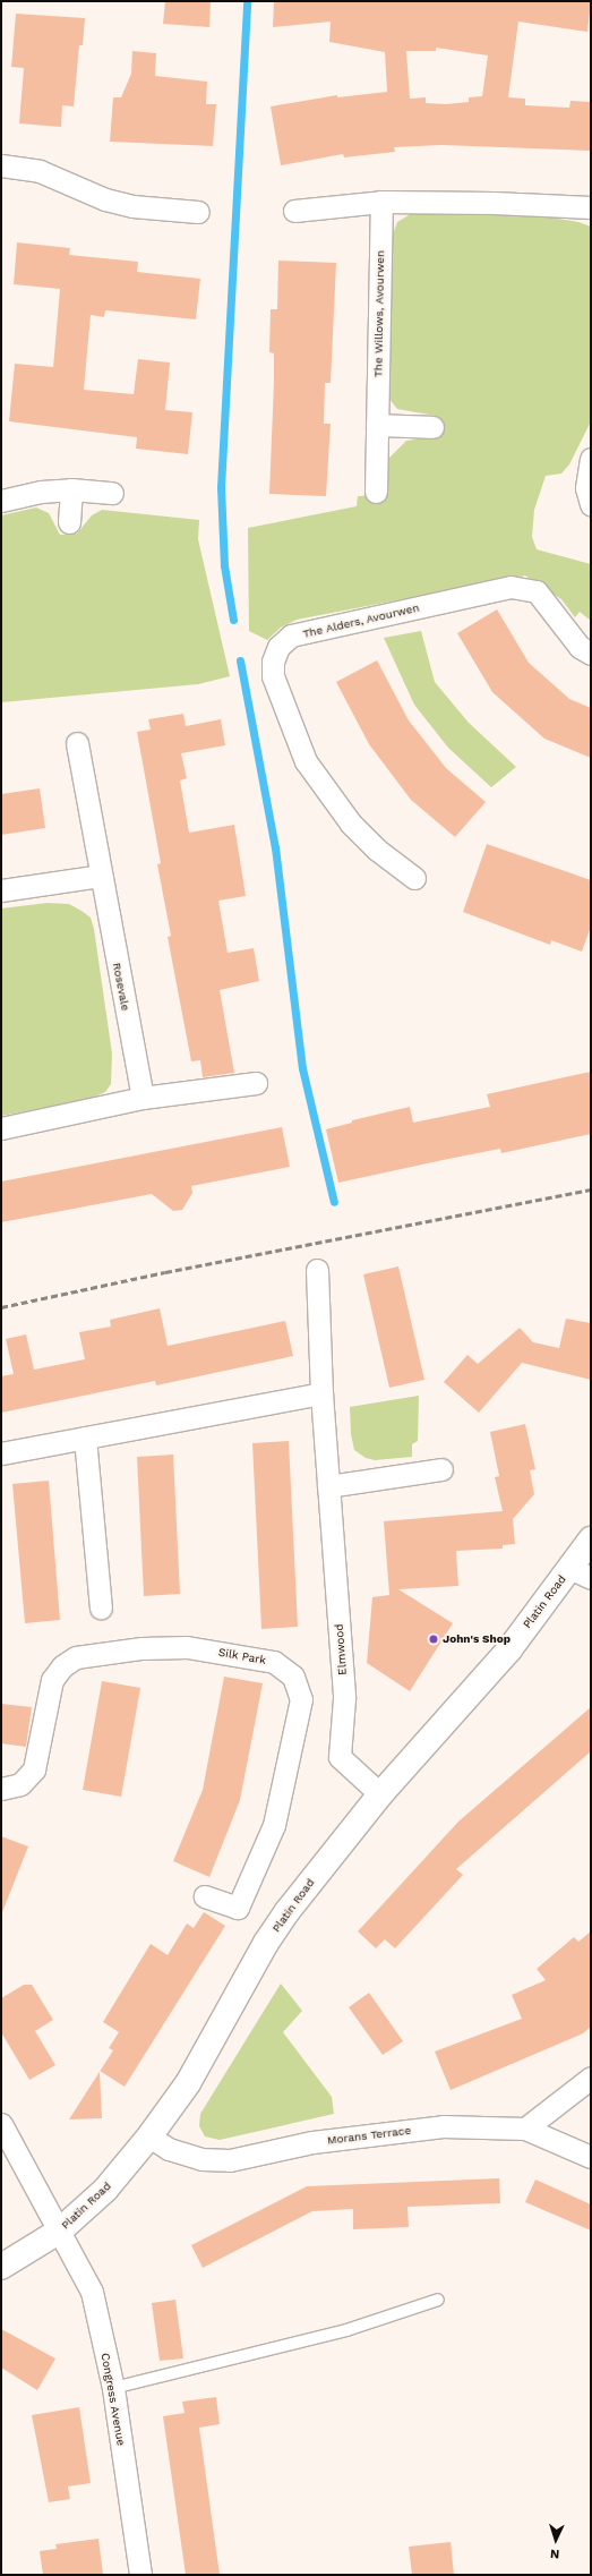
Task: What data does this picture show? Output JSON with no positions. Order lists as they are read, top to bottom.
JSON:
{
  "streets": {
    "main road": ["Platin Road"],
    "street": [
      "The Willows, Avourwen",
      "The Alders, Avourwen",
      "Rosevale",
      "Elmwood",
      "Silk Park",
      "Morans Terrace",
      "Congress Avenue"
    ]
  },
  "crossings": [
    ["Platin Road", "Elmwood"],
    ["Platin Road", "Morans Terrace"],
    ["Platin Road", "Congress Avenue"]
  ],
  "places": ["John's Shop"],
  "north": "bottom"
}
